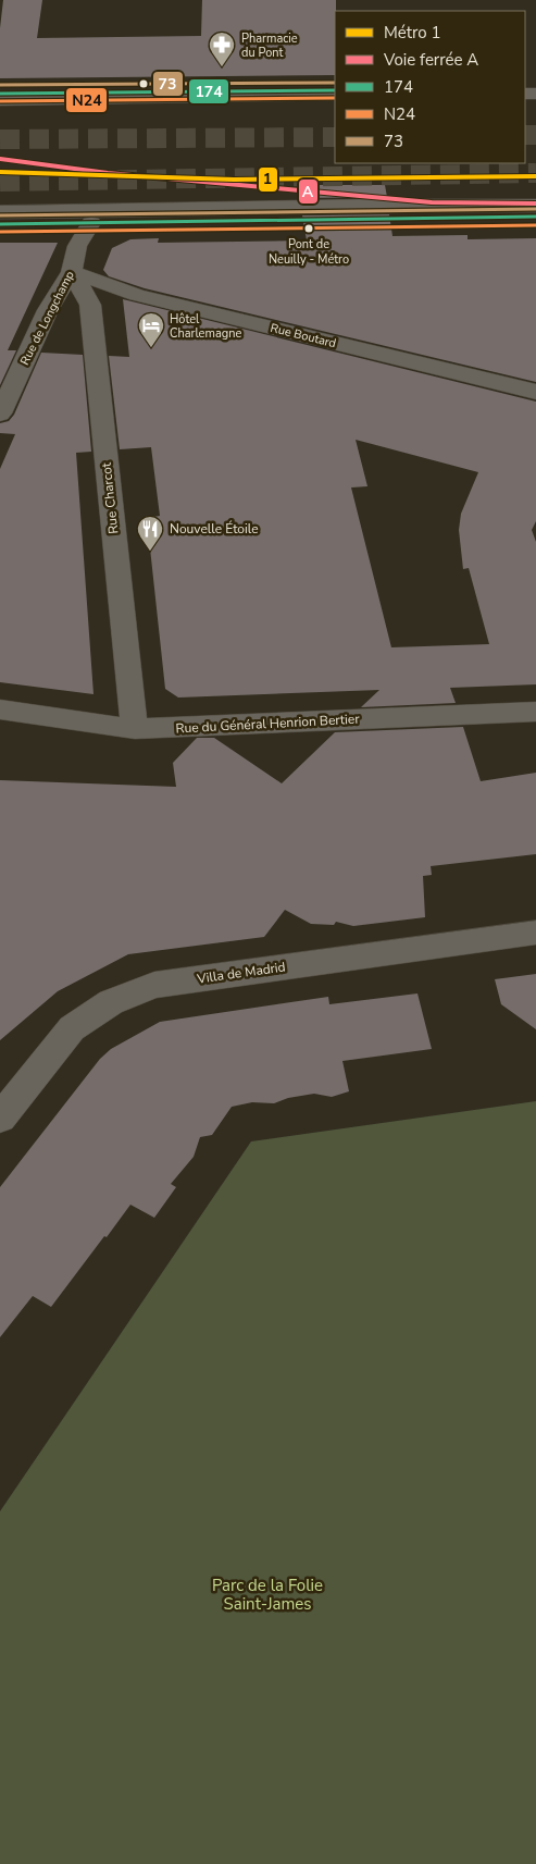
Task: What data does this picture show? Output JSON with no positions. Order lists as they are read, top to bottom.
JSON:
{
  "streets": {
    "street": [
      "Rue de Longchamp",
      "Rue Boutard",
      "Rue Charcot",
      "Rue du Général Henrion Bertier",
      "Villa de Madrid"
    ]
  },
  "crossings": [
    ["Rue de Longchamp", "Rue Boutard"],
    ["Rue de Longchamp", "Rue Charcot"],
    ["Rue Boutard", "Rue Charcot"],
    ["Rue Charcot", "Rue du Général Henrion Bertier"]
  ],
  "parks": ["Parc de la Folie Saint-James"],
  "places": {
    "pharmacy": ["Pharmacie du Pont"],
    "other": ["Pont de Neuilly - Métro"],
    "hotel": ["Hôtel Charlemagne"],
    "restaurant": ["Nouvelle Étoile"]
  },
  "lines": [
    "transit line 73",
    "transit line 174",
    "transit line N24",
    "rail line A",
    "metro line 1"
  ],
  "legend": [
    "Métro 1",
    "Voie ferrée A",
    "174",
    "N24",
    "73"
  ]
}
